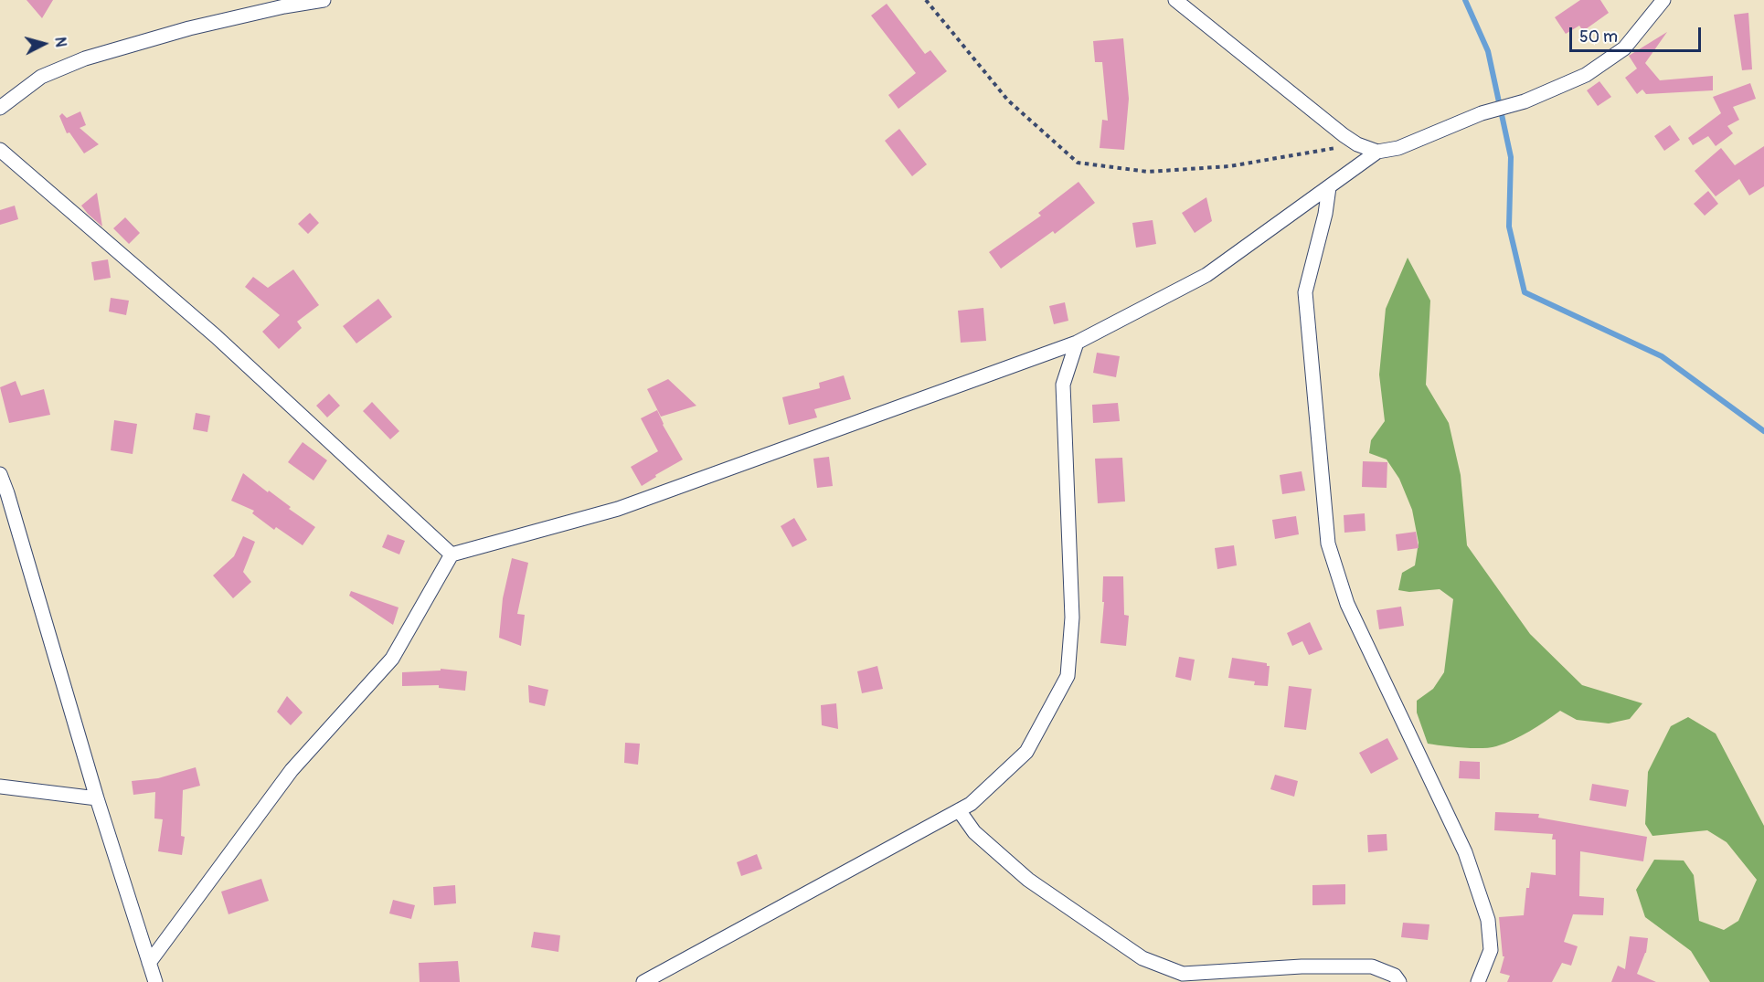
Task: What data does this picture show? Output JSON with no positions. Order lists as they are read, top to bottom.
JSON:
{
  "scale_bar": "50 m",
  "north": "right"
}
